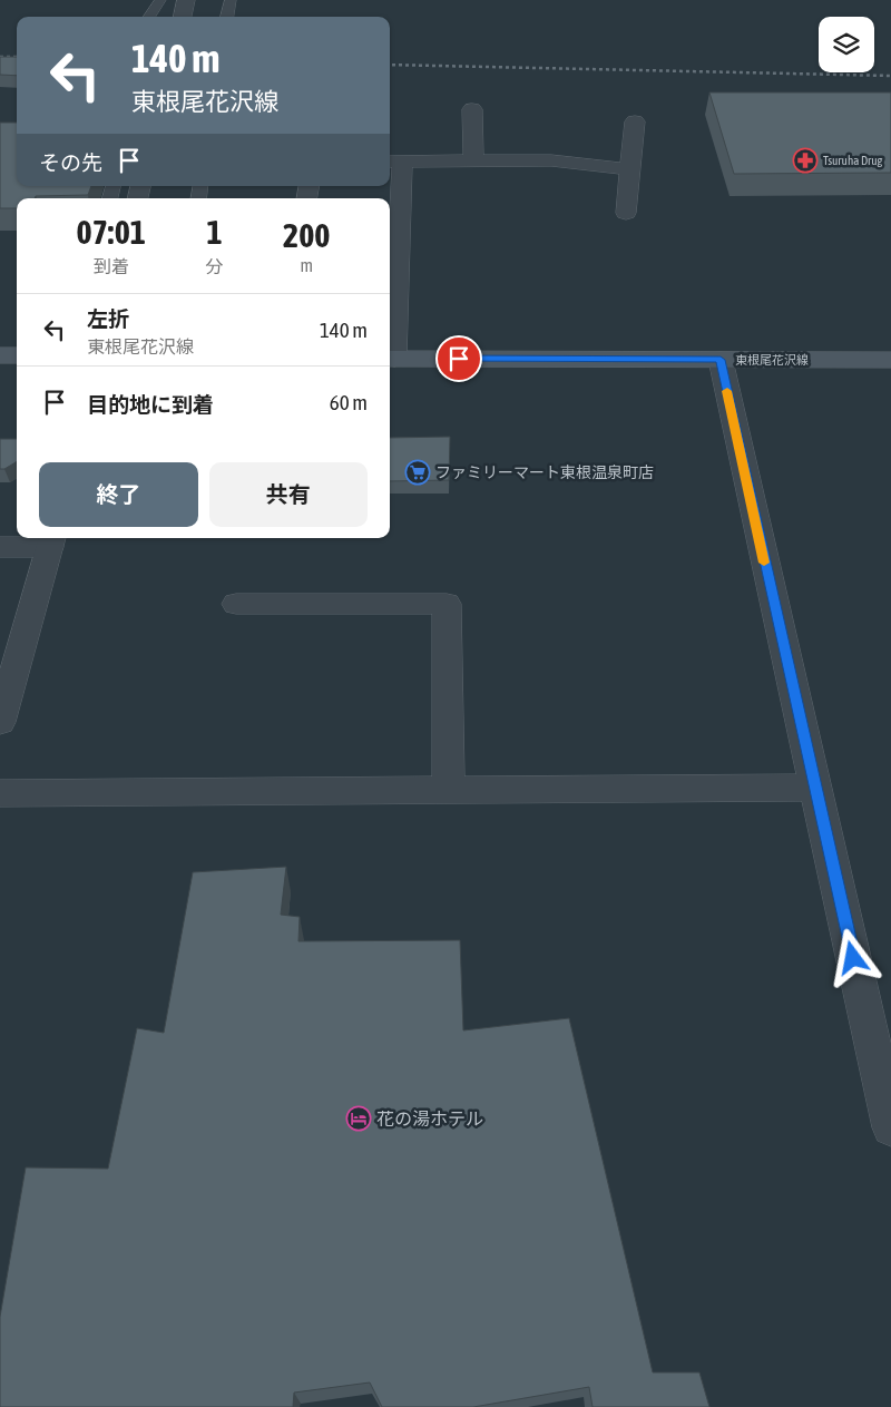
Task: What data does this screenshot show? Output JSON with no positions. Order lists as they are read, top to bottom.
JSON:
{
  "streets": {
    "main road": ["東根尾花沢線"]
  },
  "places": {
    "pharmacy": ["Tsuruha Drug"],
    "supermarket": ["ファミリーマート東根温泉町店"],
    "hotel": ["花の湯ホテル"]
  },
  "page": {
    "turn": ["140 m", "東根尾花沢線"],
    "then": "その先",
    "eta": [
      "07:01",
      "到着",
      "1",
      "分",
      "200",
      "m"
    ],
    "list": [
      {
        "name": "左折",
        "note": "東根尾花沢線",
        "value": "140 m"
      },
      {
        "name": "目的地に到着",
        "value": "60 m"
      }
    ],
    "buttons": ["終了", "共有"]
  }
}
